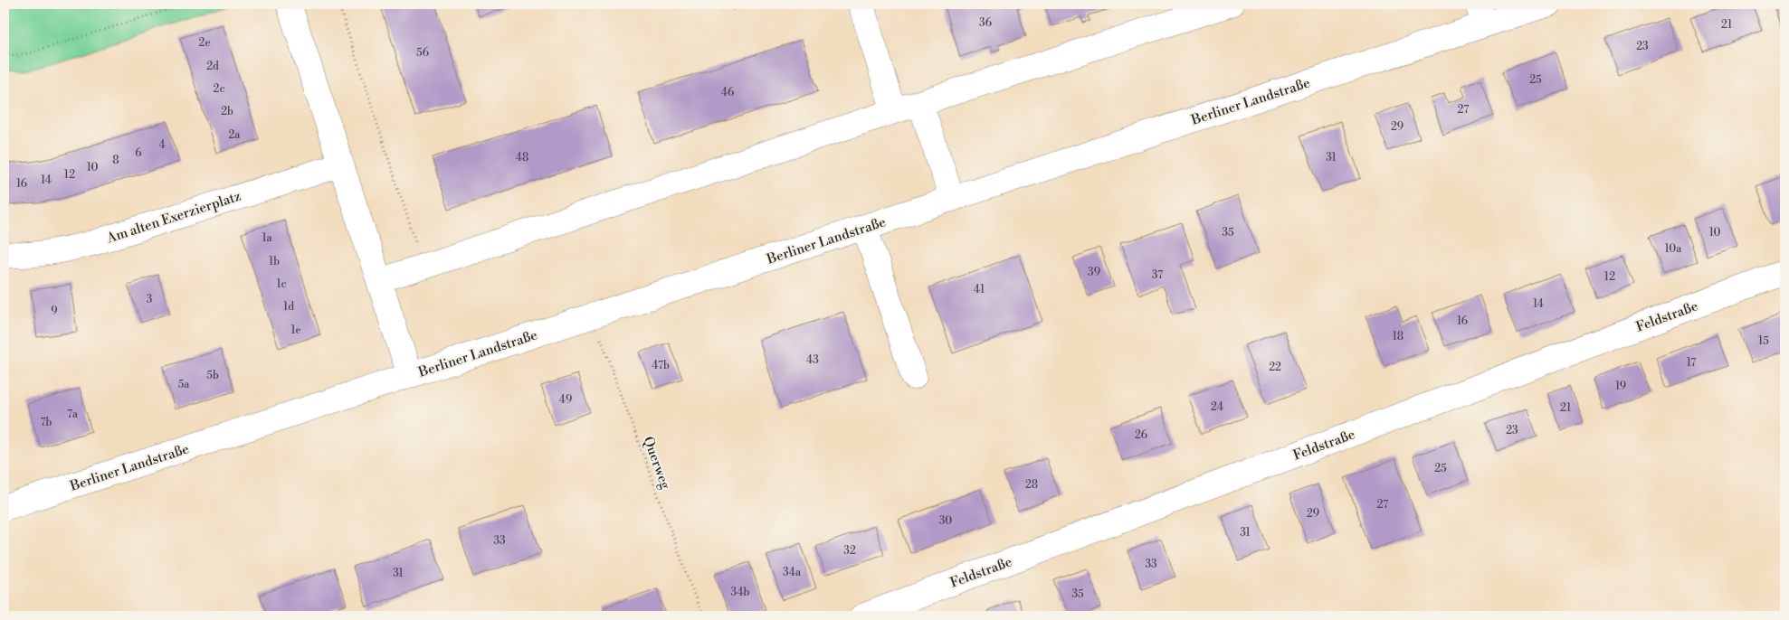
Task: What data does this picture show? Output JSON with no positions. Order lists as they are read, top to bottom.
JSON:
{
  "streets": {
    "street": ["Berliner Landstraße", "Am alten Exerzierplatz", "Feldstraße"],
    "path": ["Querweg"]
  },
  "crossings": [
    ["Berliner Landstraße", "Querweg"]
  ],
  "house_numbers": [
    "36",
    "21",
    "2e",
    "23",
    "56",
    "2d",
    "25",
    "2c",
    "46",
    "27",
    "2b",
    "29",
    "2a",
    "4",
    "6",
    "48",
    "31",
    "8",
    "10",
    "12",
    "14",
    "16",
    "35",
    "10",
    "1a",
    "10a",
    "1b",
    "39",
    "37",
    "12",
    "1c",
    "41",
    "3",
    "14",
    "1d",
    "9",
    "16",
    "1e",
    "18",
    "15",
    "43",
    "17",
    "47b",
    "22",
    "5b",
    "5a",
    "19",
    "49",
    "24",
    "21",
    "7a",
    "7b",
    "23",
    "26",
    "25",
    "28",
    "27",
    "29",
    "30",
    "31",
    "33",
    "32",
    "33",
    "34a",
    "31",
    "34b",
    "35"
  ]
}
